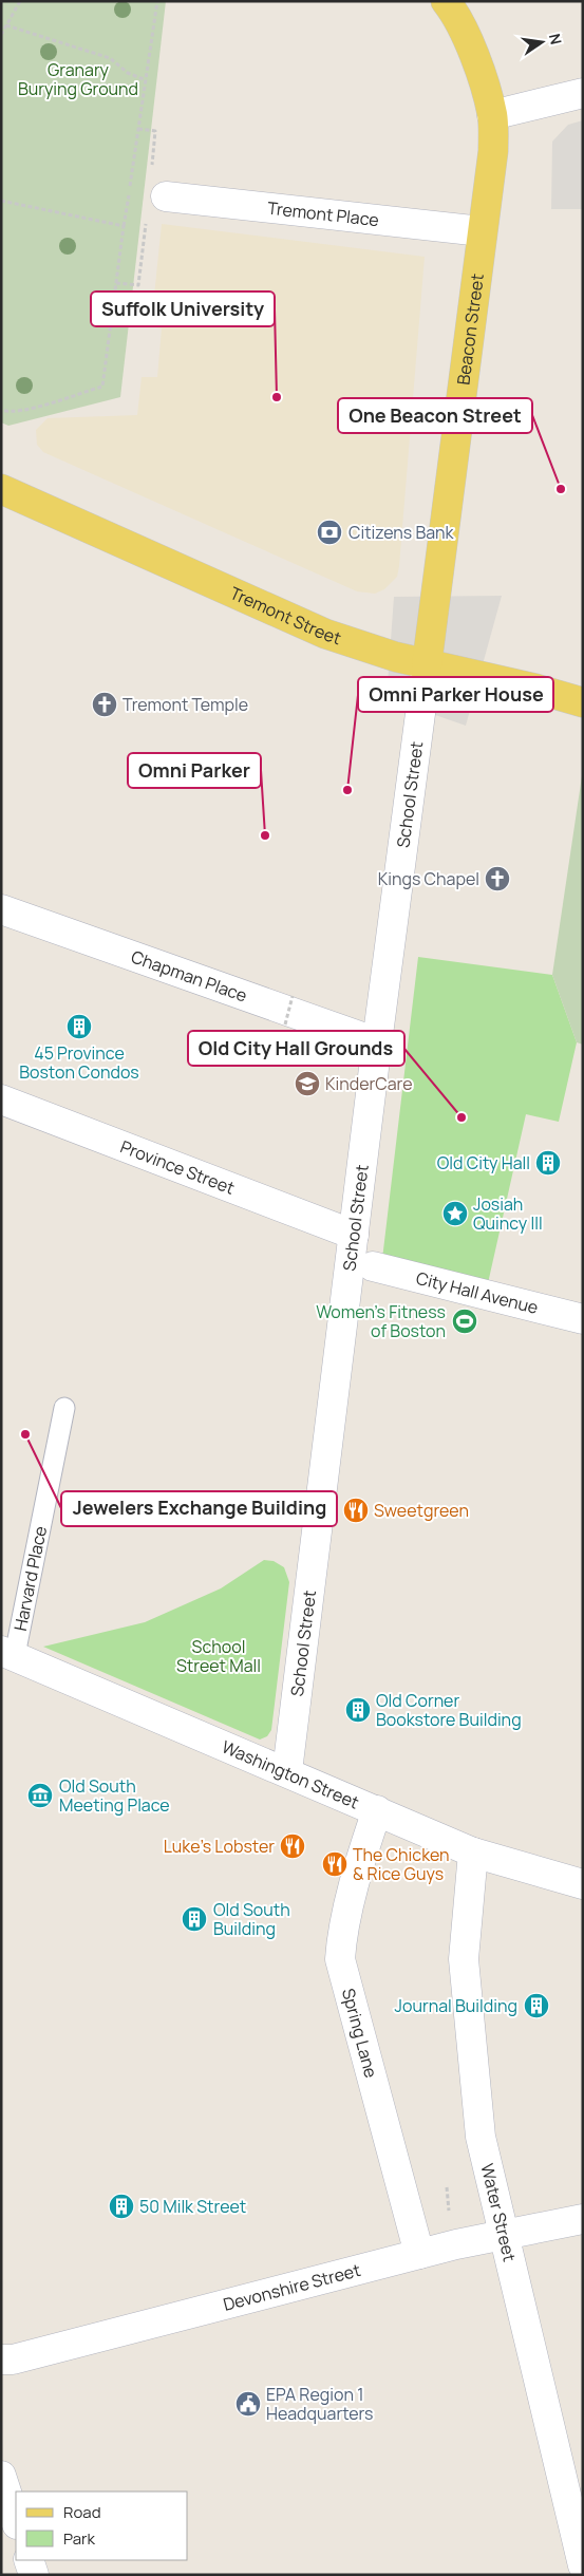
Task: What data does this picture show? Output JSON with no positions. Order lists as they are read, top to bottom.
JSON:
{
  "streets": {
    "main road": [
      "Tremont Place",
      "Beacon Street",
      "Tremont Street",
      "School Street",
      "Chapman Place",
      "Province Street",
      "City Hall Avenue",
      "Washington Street",
      "Spring Lane",
      "Water Street",
      "Devonshire Street"
    ],
    "lane": ["Harvard Place"]
  },
  "crossings": [
    ["Tremont Place", "Beacon Street"],
    ["Beacon Street", "Tremont Street"],
    ["Beacon Street", "School Street"],
    ["Tremont Street", "School Street"],
    ["School Street", "Chapman Place"],
    ["School Street", "Province Street"],
    ["School Street", "Washington Street"],
    ["Harvard Place", "Washington Street"],
    ["Washington Street", "Spring Lane"],
    ["Washington Street", "Water Street"],
    ["Spring Lane", "Devonshire Street"],
    ["Water Street", "Devonshire Street"]
  ],
  "parks": ["Granary Burying Ground", "School Street Mall"],
  "places": {
    "other": [
      "Suffolk University",
      "One Beacon Street",
      "Omni Parker House",
      "Omni Parker",
      "Old City Hall Grounds",
      "Jewelers Exchange Building"
    ],
    "bank": ["Citizens Bank"],
    "church": ["Tremont Temple", "Kings Chapel"],
    "building": [
      "45 Province Boston Condos",
      "Old City Hall",
      "Old Corner Bookstore Building",
      "Old South Building",
      "Journal Building",
      "50 Milk Street"
    ],
    "school or university": ["KinderCare"],
    "place": ["Josiah Quincy III"],
    "sports": ["Women's Fitness of Boston"],
    "restaurant": ["Sweetgreen", "Luke's Lobster", "The Chicken & Rice Guys"],
    "museum": ["Old South Meeting Place"],
    "public building": ["EPA Region 1 Headquarters"]
  },
  "legend": ["Road", "Park"],
  "north": "right"
}
